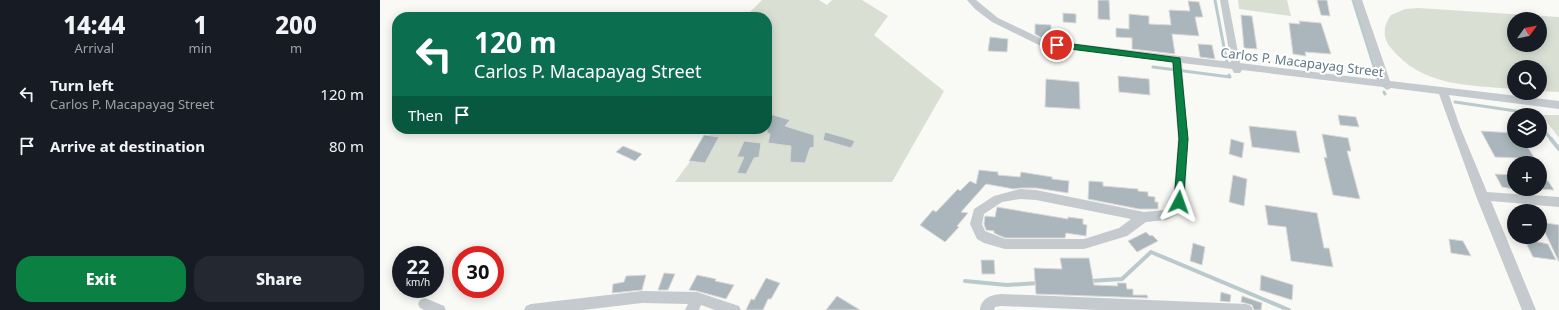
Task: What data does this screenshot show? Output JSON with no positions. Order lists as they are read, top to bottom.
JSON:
{
  "streets": {
    "street": ["Carlos P. Macapayag Street"]
  },
  "north": "top right",
  "page": {
    "eta": [
      "14:44",
      "Arrival",
      "1",
      "min",
      "200",
      "m"
    ],
    "map_buttons": ["+", "−"],
    "turn": ["120 m", "Carlos P. Macapayag Street"],
    "list": [
      {
        "name": "Turn left",
        "note": "Carlos P. Macapayag Street",
        "value": "120 m"
      },
      {
        "name": "Arrive at destination",
        "value": "80 m"
      }
    ],
    "then": "Then",
    "speed": "22 km/h",
    "limit": "30",
    "buttons": ["Exit", "Share"]
  }
}
